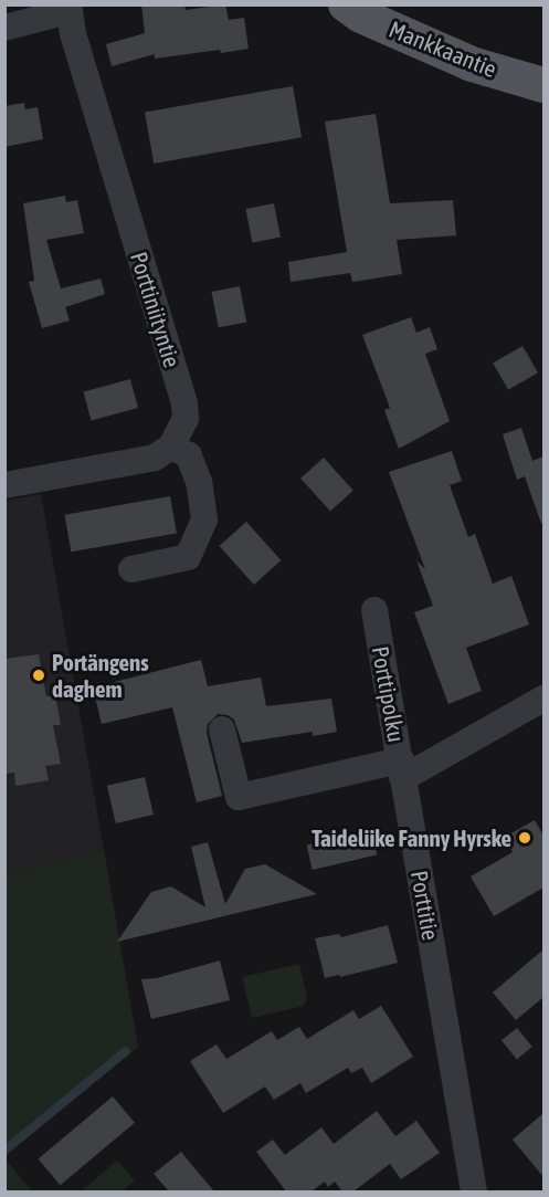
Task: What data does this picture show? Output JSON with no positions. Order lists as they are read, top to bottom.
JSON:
{
  "streets": {
    "main road": ["Mankkaantie"],
    "street": ["Porttiniityntie", "Porttipolku", "Porttitie"]
  },
  "crossings": [
    ["Porttipolku", "Porttitie"]
  ],
  "places": ["Portängens daghem", "Taideliike Fanny Hyrske"]
}
